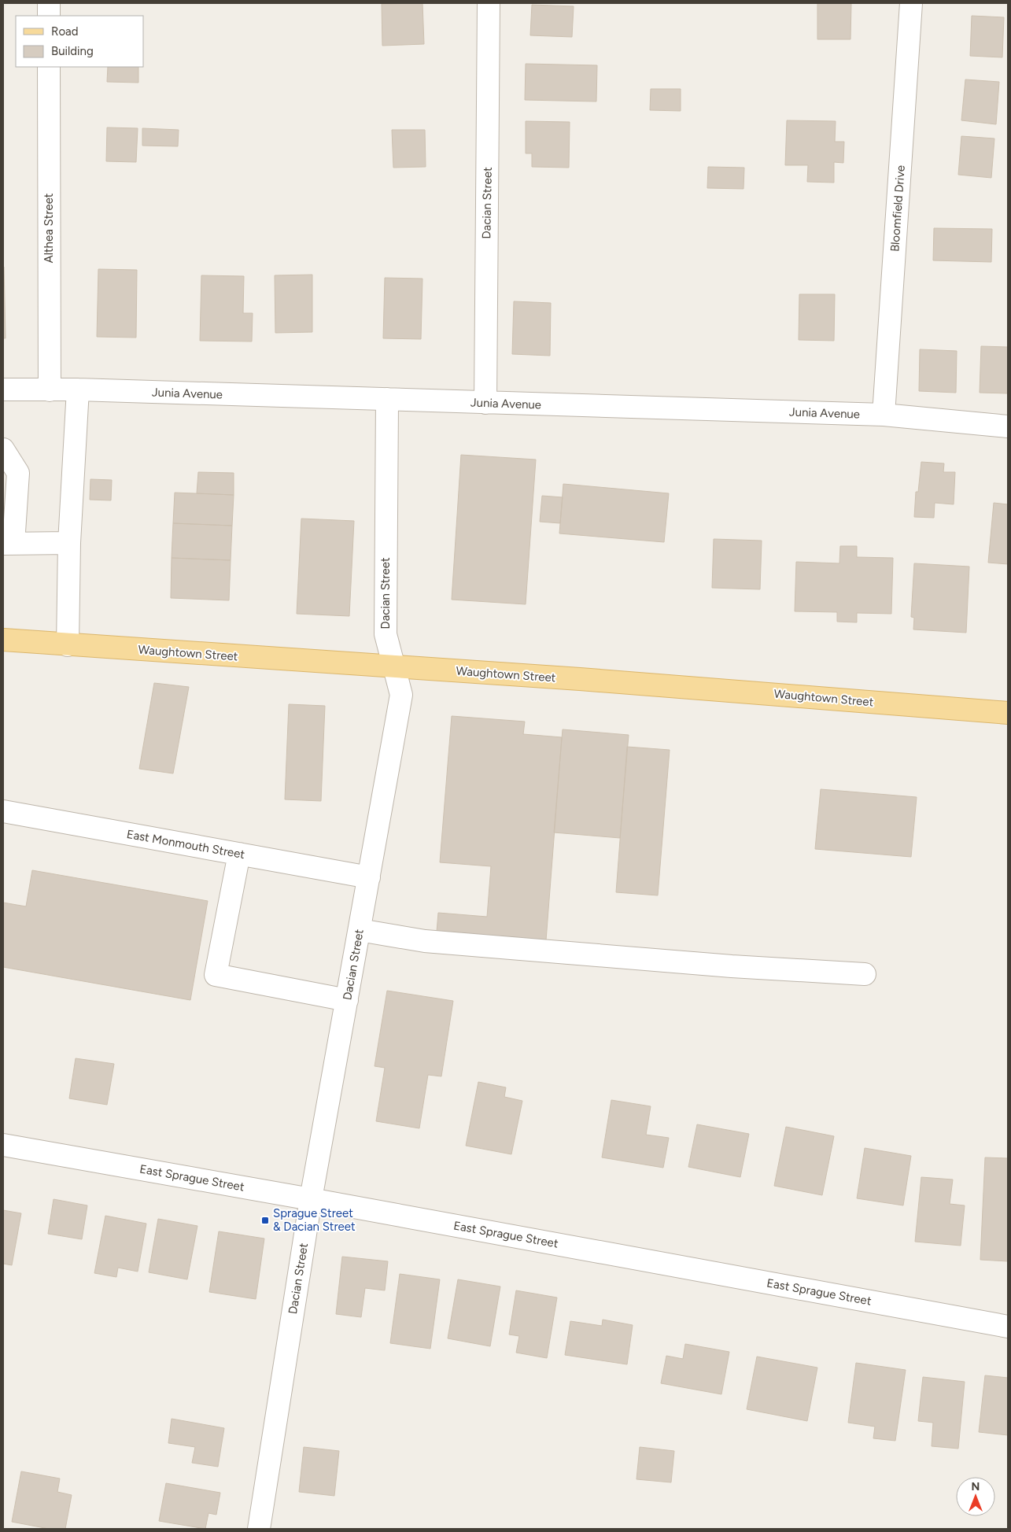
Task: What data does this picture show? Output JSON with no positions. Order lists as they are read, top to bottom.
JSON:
{
  "streets": {
    "main road": ["Waughtown Street"],
    "street": [
      "Dacian Street",
      "Bloomfield Drive",
      "Althea Street",
      "Junia Avenue",
      "East Monmouth Street",
      "East Sprague Street"
    ]
  },
  "crossings": [
    ["Dacian Street", "Junia Avenue"],
    ["Dacian Street", "Waughtown Street"],
    ["Dacian Street", "East Monmouth Street"],
    ["Dacian Street", "East Sprague Street"],
    ["Bloomfield Drive", "Junia Avenue"],
    ["Althea Street", "Junia Avenue"]
  ],
  "places": {
    "transit": ["Sprague Street & Dacian Street"]
  },
  "legend": ["Road", "Building"],
  "north": "top"
}
